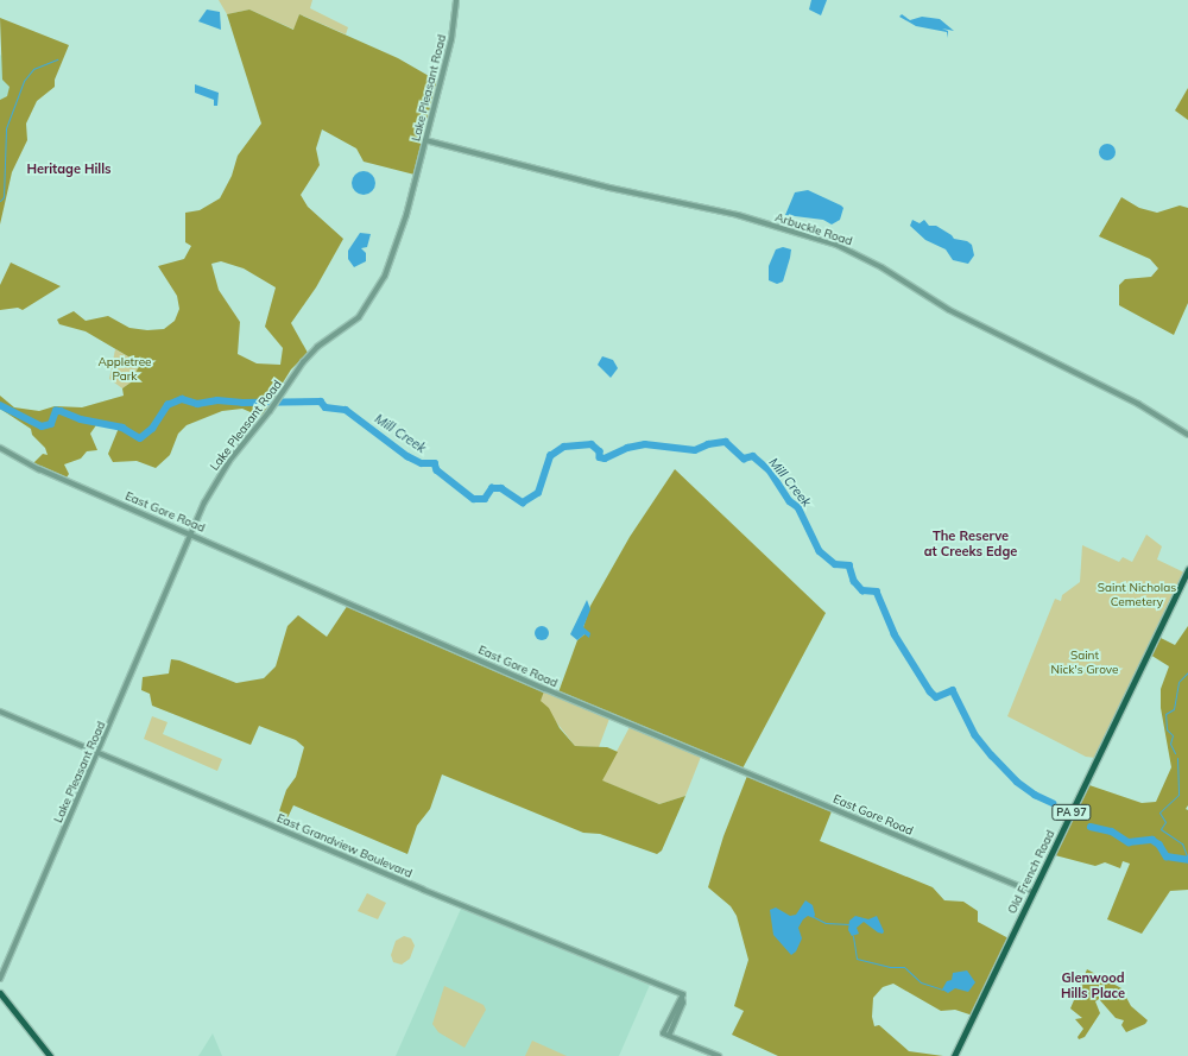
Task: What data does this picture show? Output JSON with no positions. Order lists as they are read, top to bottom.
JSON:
{
  "streets": {
    "main road": ["PA 97", "Old French Road"],
    "street": [
      "Lake Pleasant Road",
      "Arbuckle Road",
      "East Gore Road",
      "East Grandview Boulevard"
    ]
  },
  "crossings": [
    ["Lake Pleasant Road", "Arbuckle Road"],
    ["Lake Pleasant Road", "East Gore Road"],
    ["Lake Pleasant Road", "East Grandview Boulevard"],
    ["East Gore Road", "Old French Road"]
  ],
  "districts": ["Heritage Hills", "The Reserve at Creeks Edge", "Glenwood Hills Place"],
  "water": ["Mill Creek"],
  "parks": ["Appletree Park", "Saint Nicholas Cemetery", "Saint Nick's Grove"]
}
